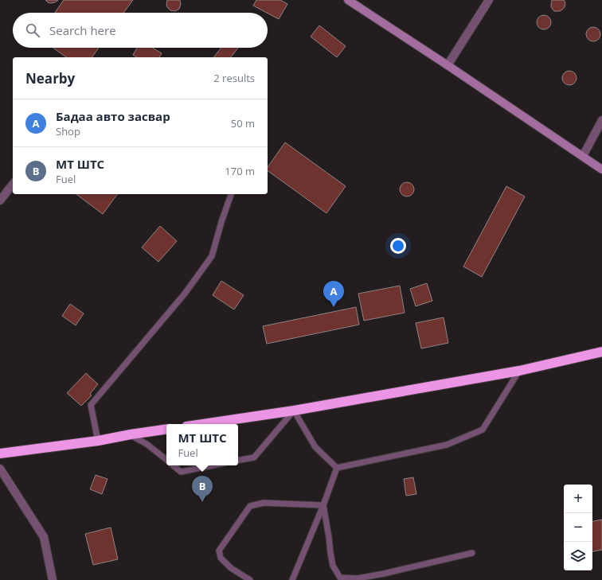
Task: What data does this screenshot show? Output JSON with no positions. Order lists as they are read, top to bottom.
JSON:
{
  "page": {
    "search": "Search here",
    "heading": ["Nearby", "2 results"],
    "list": [
      {
        "mark": "A",
        "name": "Бадаа авто засвар",
        "note": "Shop",
        "value": "50 m"
      },
      {
        "mark": "B",
        "name": "МТ ШТС",
        "note": "Fuel",
        "value": "170 m"
      }
    ],
    "pins": ["A", "B"],
    "popup": ["МТ ШТС", "Fuel"],
    "map_buttons": ["+", "−"]
  }
}
